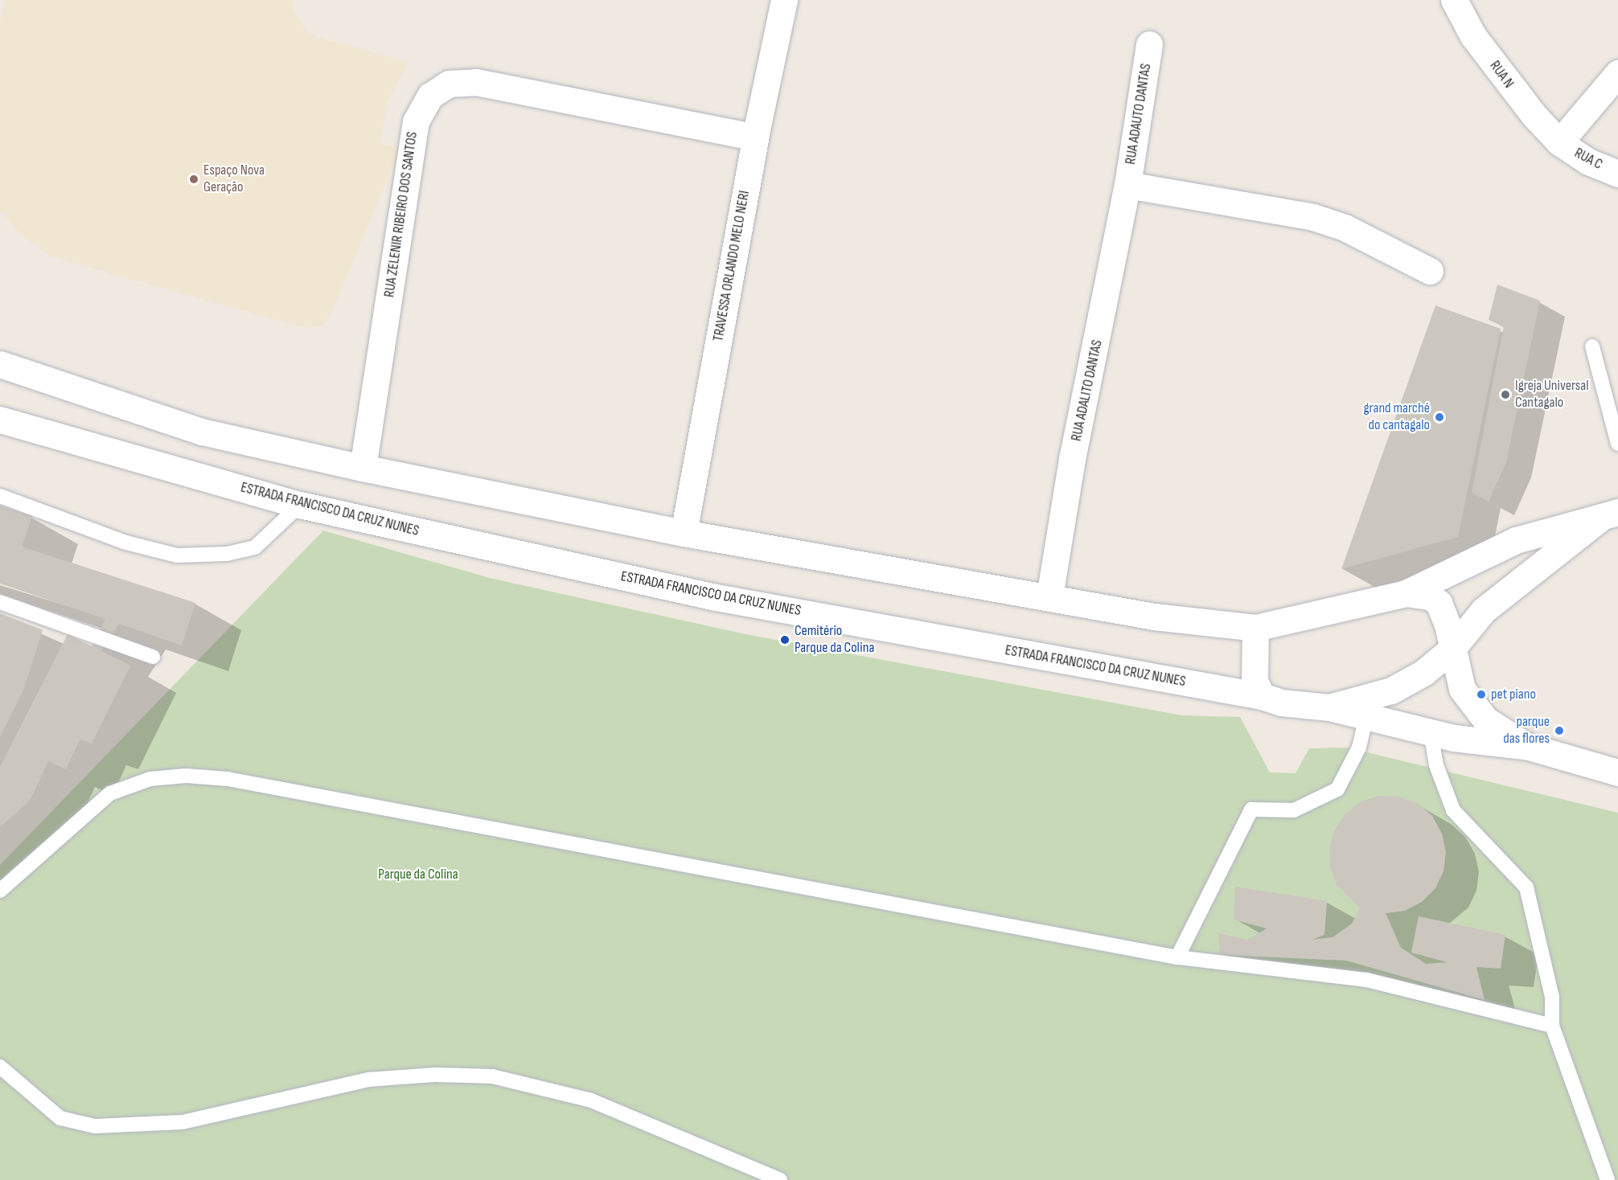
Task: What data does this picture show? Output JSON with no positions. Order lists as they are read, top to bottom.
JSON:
{
  "streets": {
    "main road": [
      "RUA N",
      "RUA ADAUTO DANTAS",
      "RUA C",
      "RUA ZELENIR RIBEIRO DOS SANTOS",
      "TRAVESSA ORLANDO MELO NERI",
      "RUA ADALITO DANTAS",
      "ESTRADA FRANCISCO DA CRUZ NUNES"
    ]
  },
  "crossings": [
    ["RUA N", "RUA C"],
    ["RUA ADAUTO DANTAS", "RUA ADALITO DANTAS"],
    ["RUA ZELENIR RIBEIRO DOS SANTOS", "TRAVESSA ORLANDO MELO NERI"],
    ["RUA ZELENIR RIBEIRO DOS SANTOS", "ESTRADA FRANCISCO DA CRUZ NUNES"],
    ["TRAVESSA ORLANDO MELO NERI", "ESTRADA FRANCISCO DA CRUZ NUNES"],
    ["RUA ADALITO DANTAS", "ESTRADA FRANCISCO DA CRUZ NUNES"]
  ],
  "parks": ["Parque da Colina"],
  "places": [
    "Espaço Nova Geração",
    "Igreja Universal Cantagalo",
    "grand marché do cantagalo",
    "Cemitério Parque da Colina",
    "pet piano",
    "parque das flores"
  ]
}
